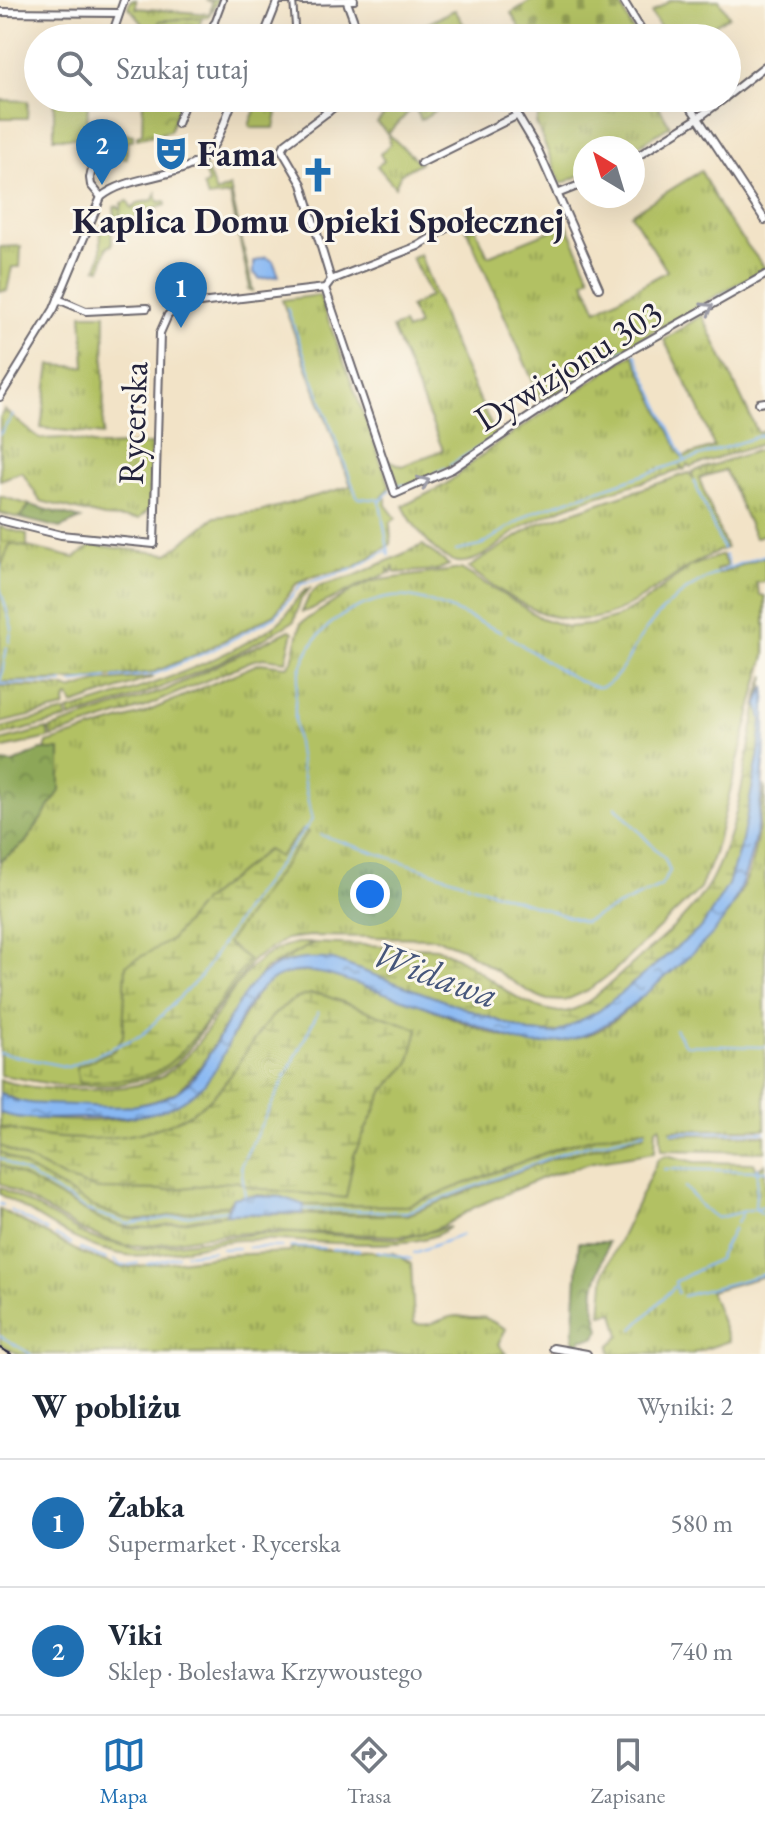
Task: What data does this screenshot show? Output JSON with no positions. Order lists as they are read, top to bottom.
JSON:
{
  "streets": {
    "street": ["Dywizjonu 303", "Rycerska"]
  },
  "crossings": [
    ["Dywizjonu 303", "Rycerska"]
  ],
  "water": ["Widawa"],
  "places": {
    "theatre": ["Fama"],
    "church": ["Kaplica Domu Opieki Społecznej"]
  },
  "north": "top left",
  "page": {
    "search": "Szukaj tutaj",
    "pins": ["2", "1"],
    "heading": ["W pobliżu", "Wyniki: 2"],
    "list": [
      {
        "mark": "1",
        "name": "Żabka",
        "note": "Supermarket · Rycerska",
        "value": "580 m"
      },
      {
        "mark": "2",
        "name": "Viki",
        "note": "Sklep · Bolesława Krzywoustego",
        "value": "740 m"
      }
    ],
    "nav": ["Mapa", "Trasa", "Zapisane"]
  }
}
